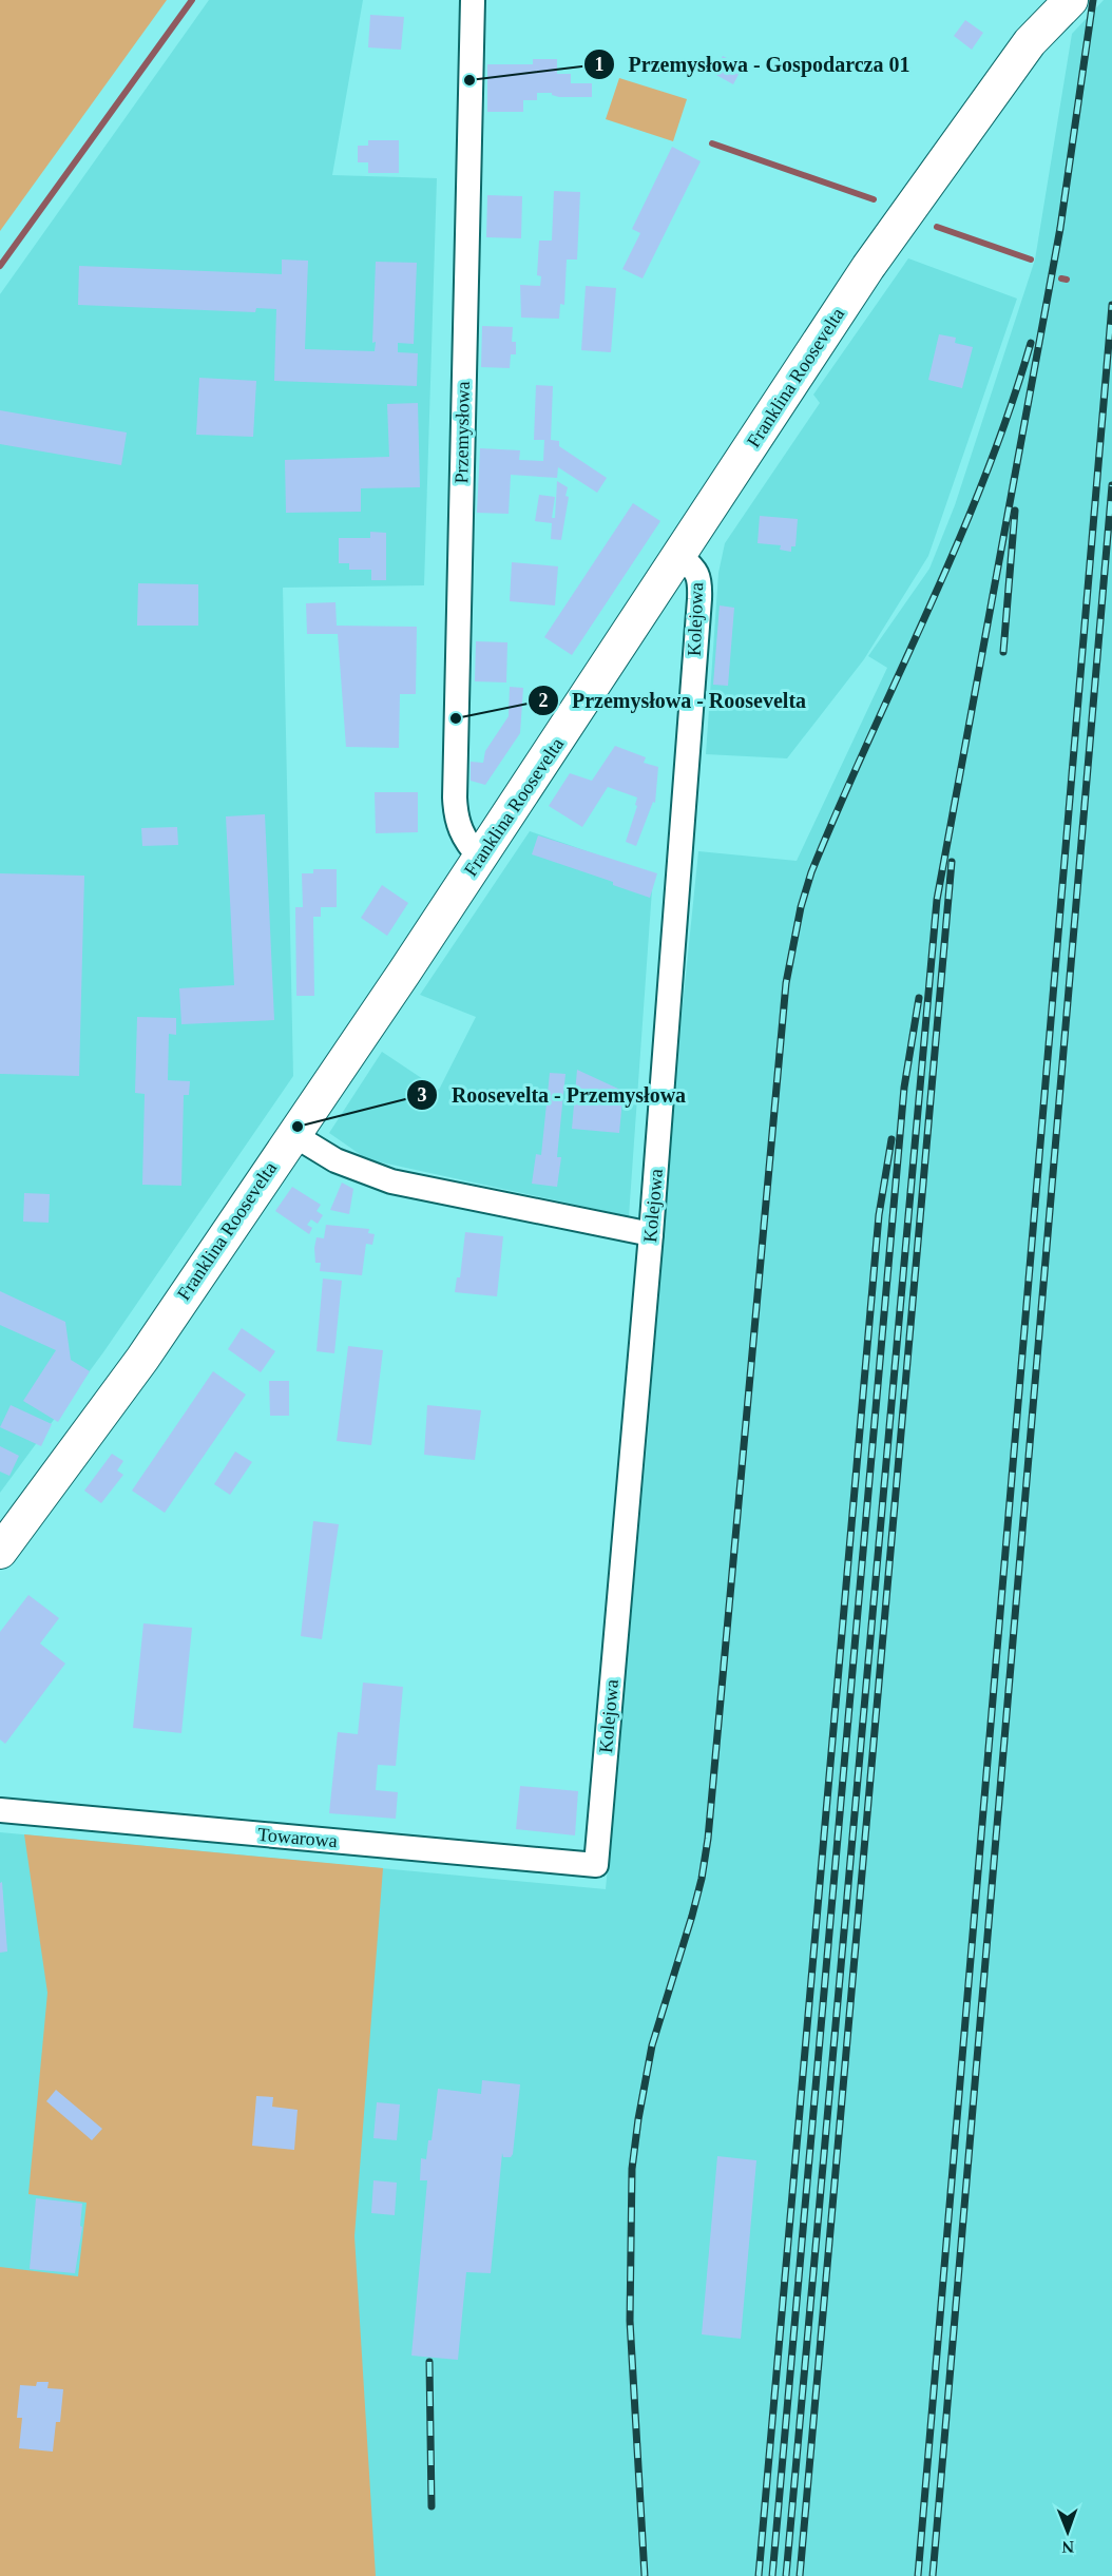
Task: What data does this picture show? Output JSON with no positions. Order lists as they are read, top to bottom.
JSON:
{
  "streets": {
    "street": [
      "Franklina Roosevelta",
      "Przemysłowa",
      "Kolejowa",
      "Towarowa"
    ]
  },
  "crossings": [
    ["Franklina Roosevelta", "Przemysłowa"],
    ["Franklina Roosevelta", "Kolejowa"],
    ["Kolejowa", "Towarowa"]
  ],
  "places": ["Przemysłowa - Gospodarcza 01", "Przemysłowa - Roosevelta", "Roosevelta - Przemysłowa"],
  "north": "bottom"
}
